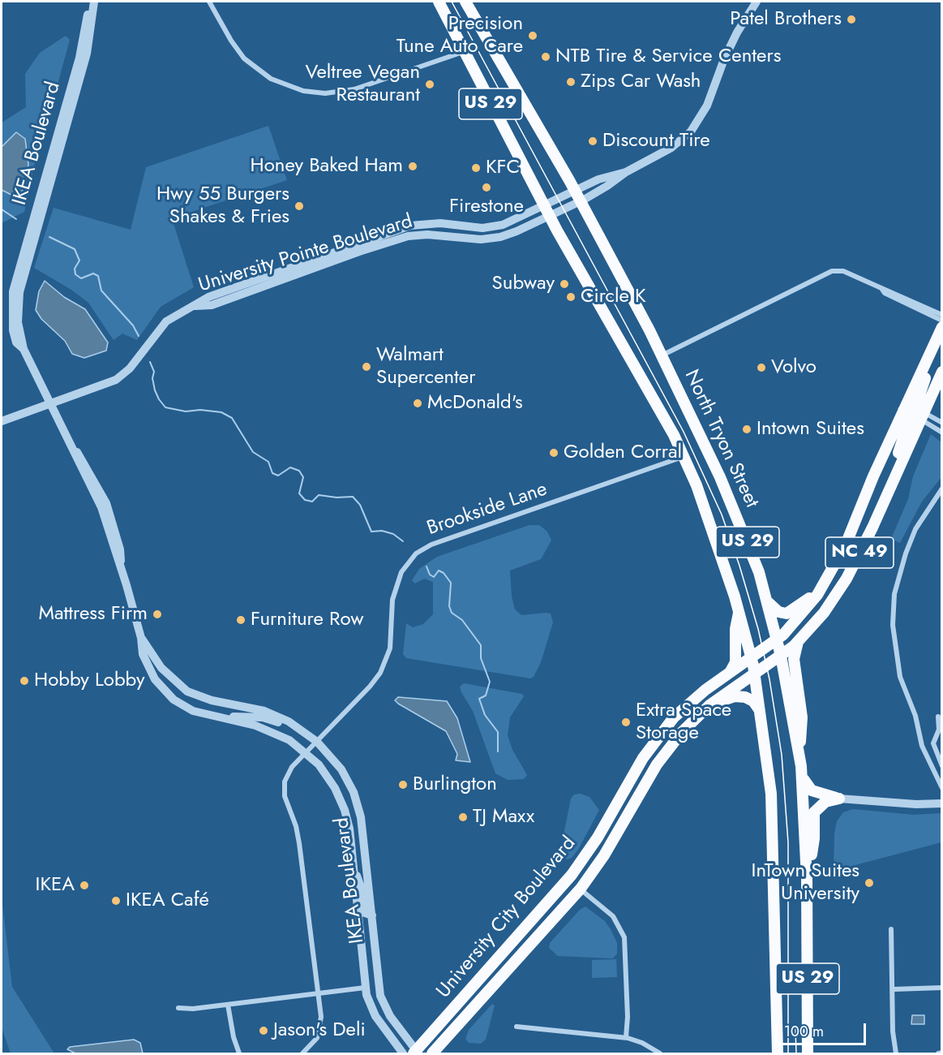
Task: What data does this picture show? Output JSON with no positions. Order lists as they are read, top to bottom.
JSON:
{
  "streets": {
    "main road": [
      "US 29",
      "North Tryon Street",
      "NC 49",
      "University City Boulevard"
    ],
    "street": ["IKEA Boulevard", "University Pointe Boulevard", "Brookside Lane"]
  },
  "crossings": [
    ["US 29", "University Pointe Boulevard"],
    ["US 29", "Brookside Lane"],
    ["IKEA Boulevard", "University Pointe Boulevard"],
    ["IKEA Boulevard", "Brookside Lane"],
    ["IKEA Boulevard", "University City Boulevard"],
    ["University Pointe Boulevard", "North Tryon Street"],
    ["North Tryon Street", "NC 49"],
    ["North Tryon Street", "University City Boulevard"],
    ["NC 49", "University City Boulevard"]
  ],
  "places": [
    "Patel Brothers",
    "Precision Tune Auto Care",
    "NTB Tire & Service Centers",
    "Zips Car Wash",
    "Veltree Vegan Restaurant",
    "Discount Tire",
    "Honey Baked Ham",
    "KFC",
    "Firestone",
    "Hwy 55 Burgers Shakes & Fries",
    "Subway",
    "Circle K",
    "Walmart Supercenter",
    "Volvo",
    "McDonald's",
    "Intown Suites",
    "Golden Corral",
    "Mattress Firm",
    "Furniture Row",
    "Hobby Lobby",
    "Extra Space Storage",
    "Burlington",
    "TJ Maxx",
    "InTown Suites University",
    "IKEA",
    "IKEA Café",
    "Jason's Deli"
  ],
  "scale_bar": "100 m"
}
